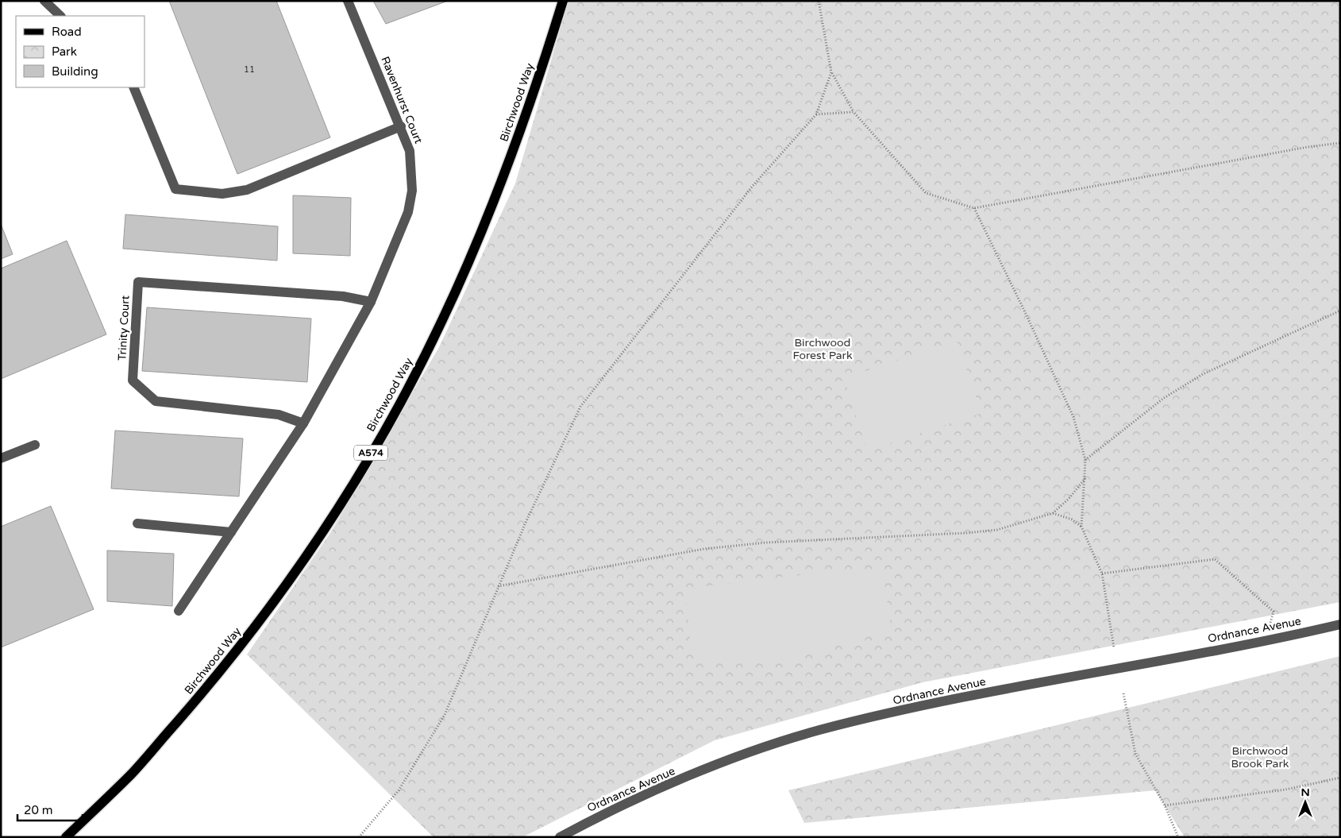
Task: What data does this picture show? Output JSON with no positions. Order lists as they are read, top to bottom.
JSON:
{
  "streets": {
    "main road": ["Birchwood Way", "A574"],
    "street": ["Ravenhurst Court", "Trinity Court", "Ordnance Avenue"]
  },
  "crossings": [
    ["Ravenhurst Court", "Trinity Court"]
  ],
  "parks": ["Birchwood Forest Park", "Birchwood Brook Park"],
  "house_numbers": ["11"],
  "legend": ["Road", "Park", "Building"],
  "scale_bar": "20 m",
  "north": "top"
}
